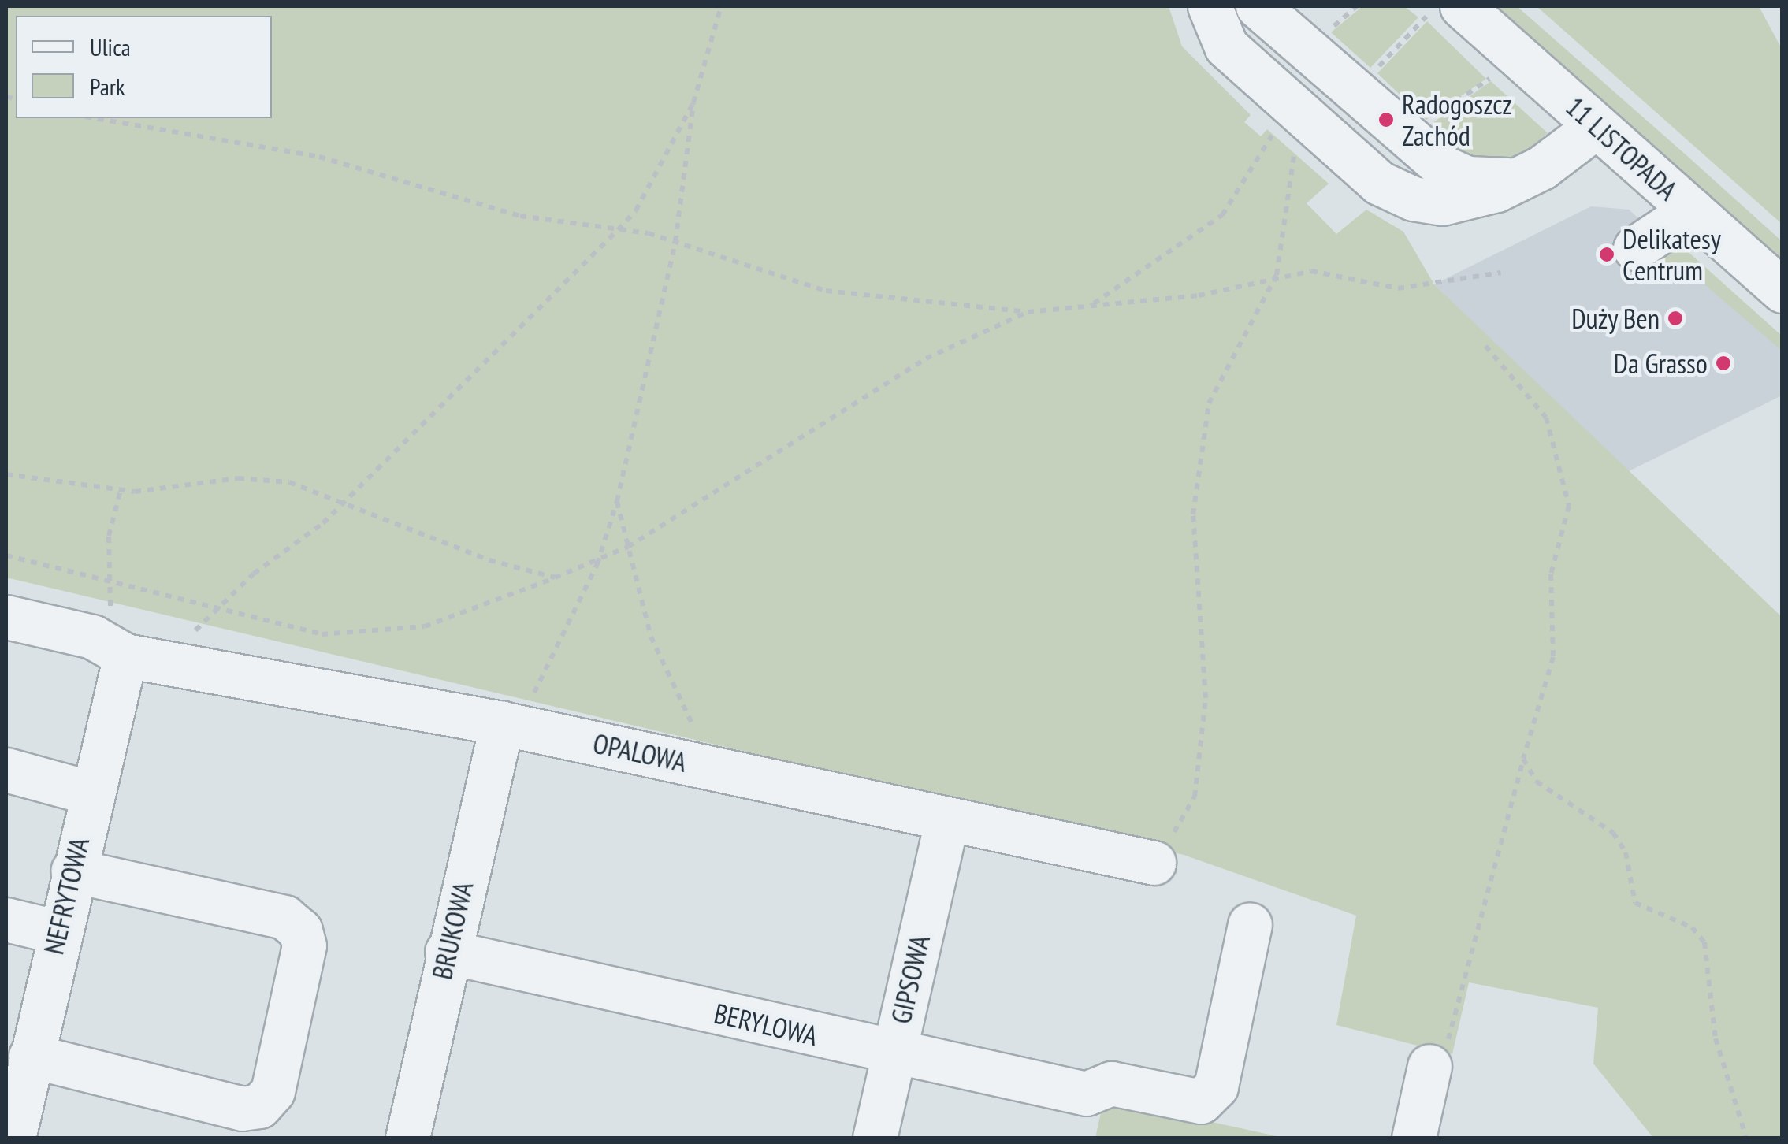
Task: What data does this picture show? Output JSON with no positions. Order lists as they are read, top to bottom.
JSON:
{
  "streets": {
    "street": [
      "11 LISTOPADA",
      "OPALOWA",
      "NEFRYTOWA",
      "BRUKOWA",
      "GIPSOWA",
      "BERYLOWA"
    ]
  },
  "crossings": [
    ["OPALOWA", "NEFRYTOWA"],
    ["OPALOWA", "BRUKOWA"],
    ["OPALOWA", "GIPSOWA"],
    ["BRUKOWA", "BERYLOWA"],
    ["GIPSOWA", "BERYLOWA"]
  ],
  "places": [
    "Radogoszcz Zachód",
    "Delikatesy Centrum",
    "Duży Ben",
    "Da Grasso"
  ],
  "legend": ["Ulica", "Park"]
}
